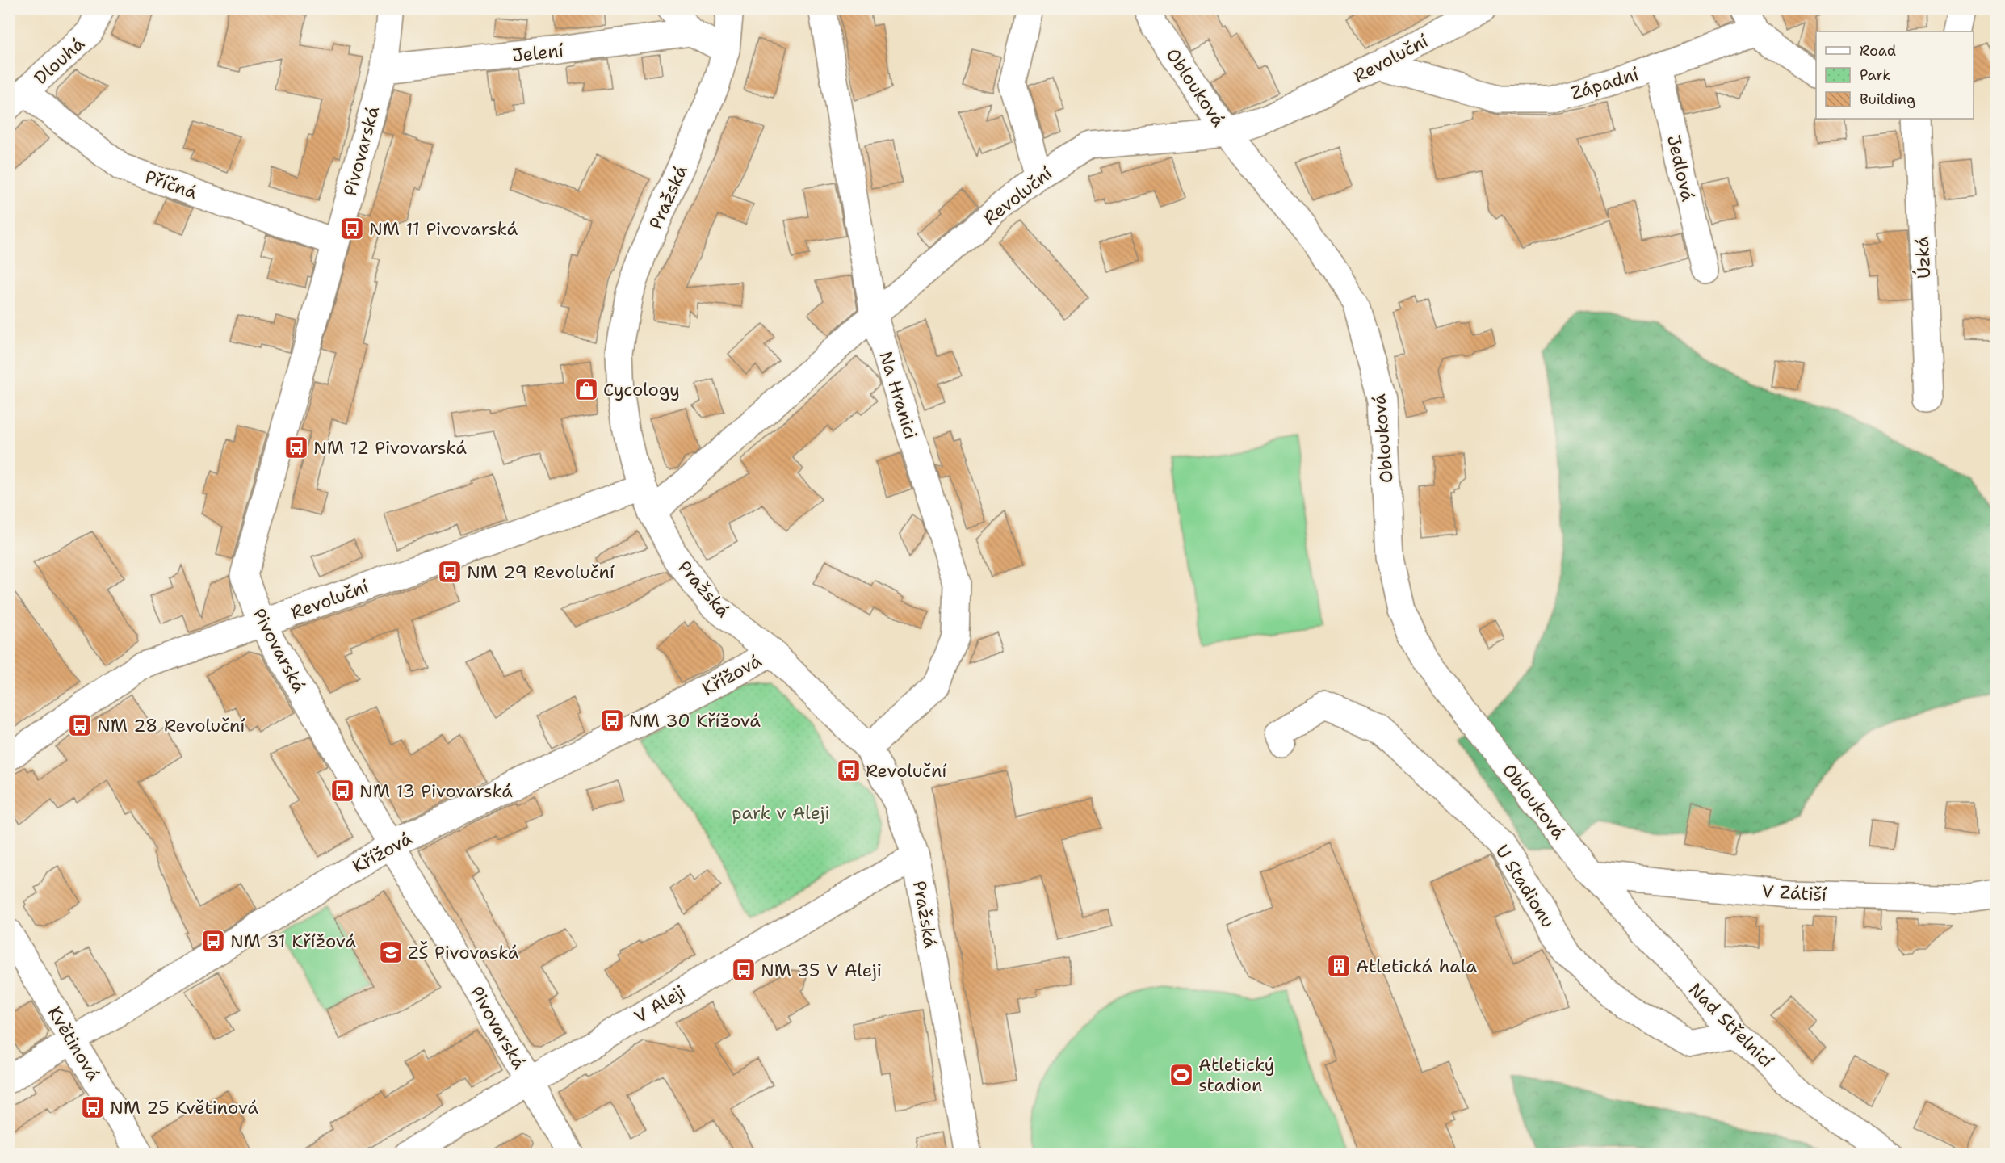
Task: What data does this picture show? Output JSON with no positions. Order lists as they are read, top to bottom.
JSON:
{
  "streets": {
    "street": [
      "Jelení",
      "Revoluční",
      "Dlouhá",
      "Západní",
      "Oblouková",
      "Pivovarská",
      "Jedlová",
      "Příčná",
      "Pražská",
      "Úzká",
      "Na Hranici",
      "Křížová",
      "U Stadionu",
      "V Zátiší",
      "V Aleji",
      "Nad Střelnicí",
      "Květinová"
    ]
  },
  "crossings": [
    ["Jelení", "Pivovarská"],
    ["Revoluční", "Západní"],
    ["Revoluční", "Oblouková"],
    ["Revoluční", "Pivovarská"],
    ["Revoluční", "Pražská"],
    ["Revoluční", "Na Hranici"],
    ["Dlouhá", "Příčná"],
    ["Západní", "Jedlová"],
    ["Oblouková", "V Zátiší"],
    ["Oblouková", "Nad Střelnicí"],
    ["Pivovarská", "Příčná"],
    ["Pivovarská", "Křížová"],
    ["Pivovarská", "V Aleji"],
    ["Pražská", "Na Hranici"],
    ["Pražská", "Křížová"],
    ["Pražská", "V Aleji"],
    ["Křížová", "Květinová"],
    ["U Stadionu", "Nad Střelnicí"],
    ["V Zátiší", "Nad Střelnicí"]
  ],
  "parks": ["park v Aleji"],
  "places": {
    "bus stop": [
      "NM 11 Pivovarská",
      "NM 12 Pivovarská",
      "NM 29 Revoluční",
      "NM 30 Křížová",
      "NM 28 Revoluční",
      "Revoluční",
      "NM 13 Pivovarská",
      "NM 31 Křížová",
      "NM 35 V Aleji",
      "NM 25 Květinová"
    ],
    "shop": ["Cycology"],
    "school or university": ["ZŠ Pivovaská"],
    "building": ["Atletická hala"],
    "sports": ["Atletický stadion"]
  },
  "legend": ["Road", "Park", "Building"]
}
